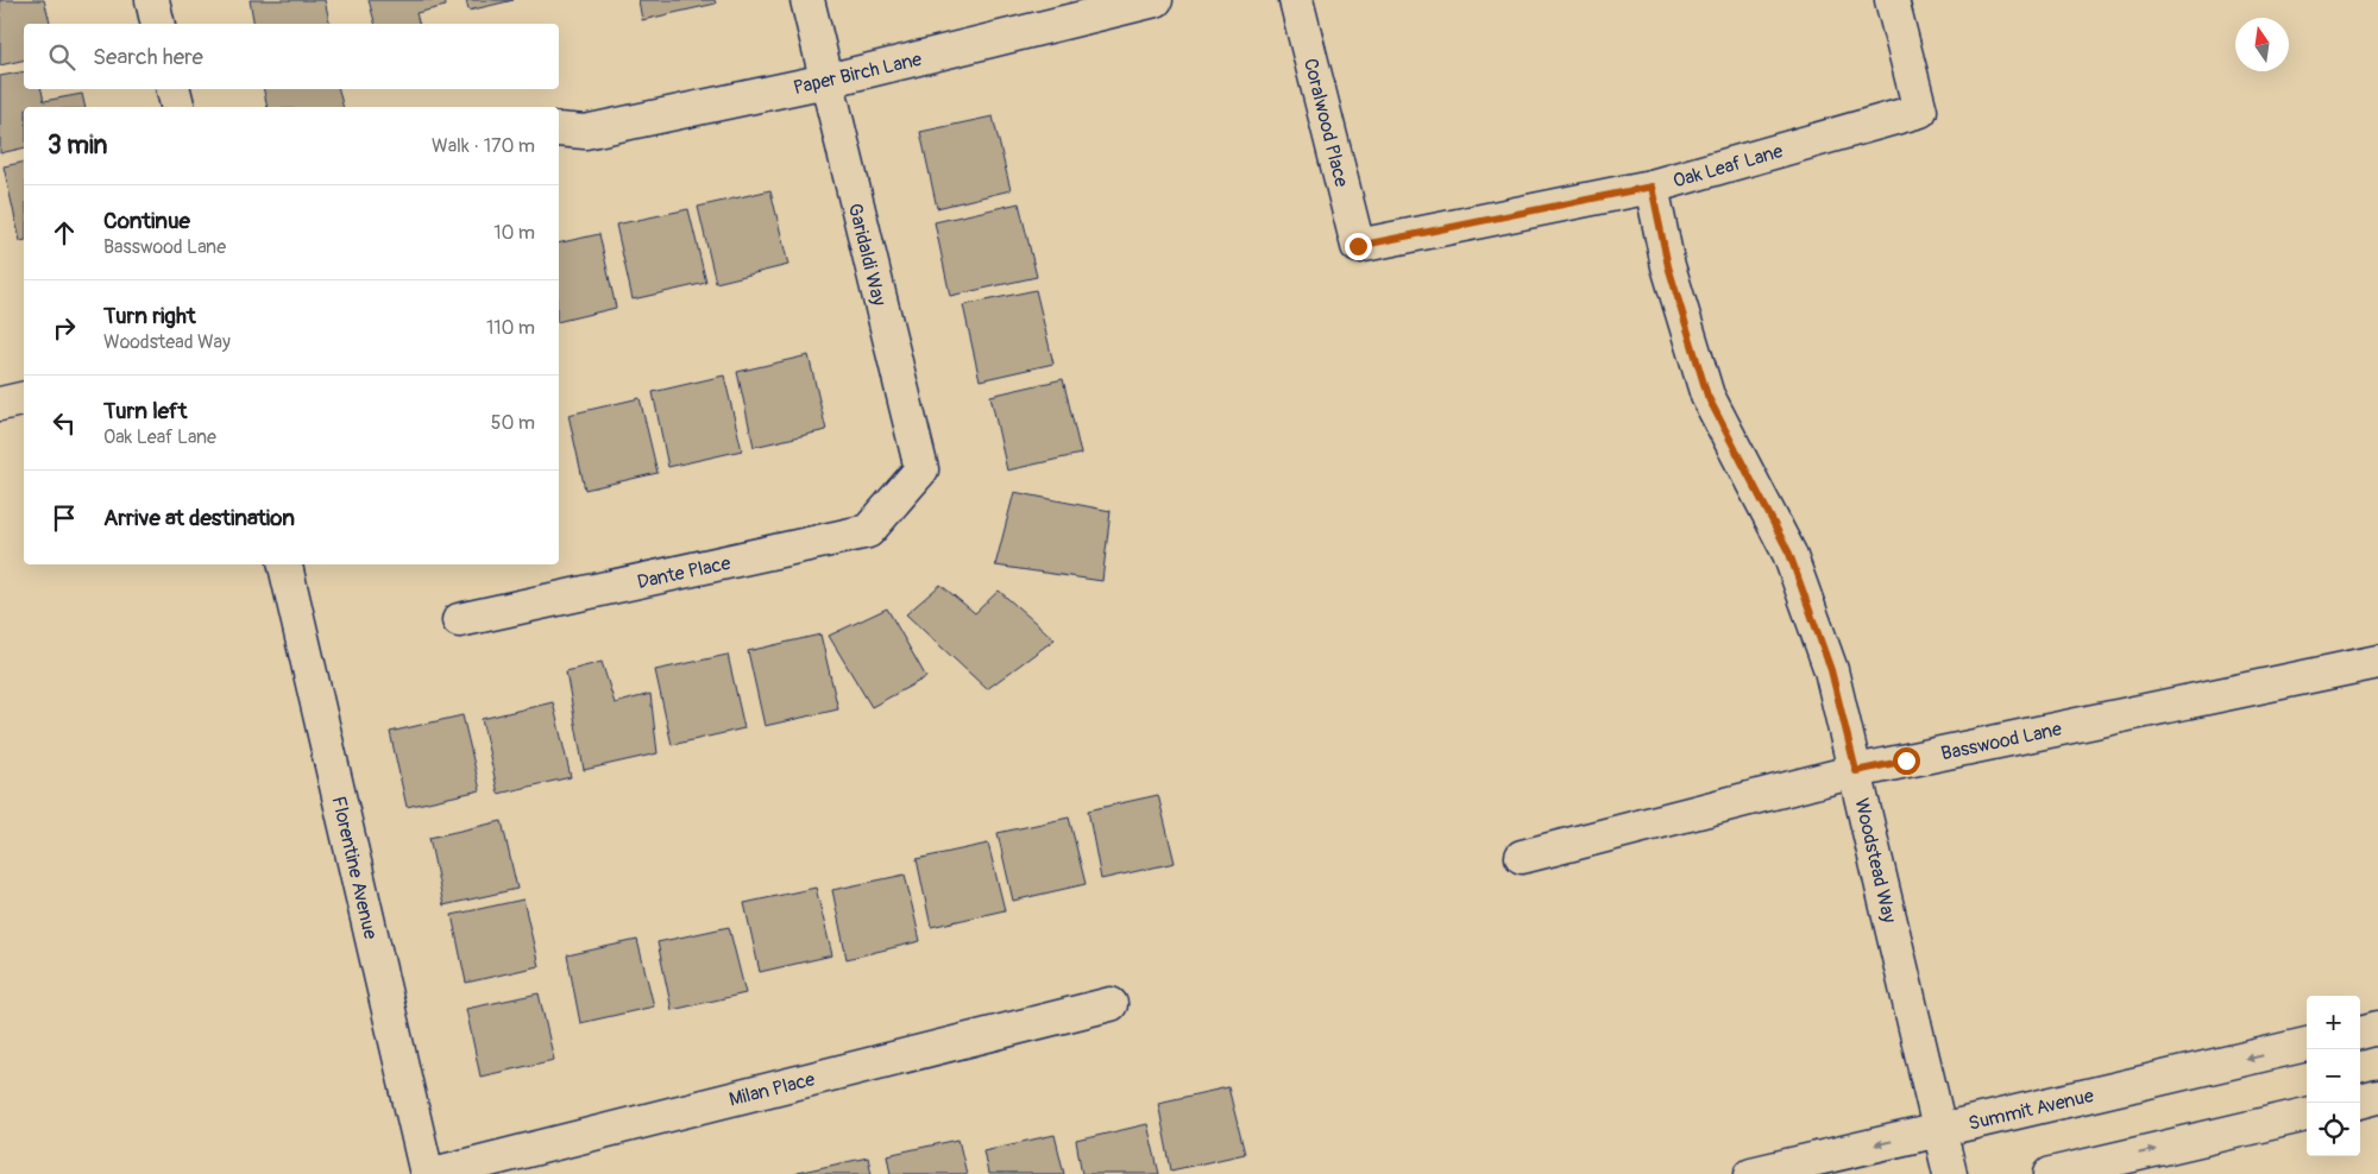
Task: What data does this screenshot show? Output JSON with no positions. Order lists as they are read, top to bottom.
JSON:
{
  "streets": {
    "street": [
      "Paper Birch Lane",
      "Coralwood Place",
      "Oak Leaf Lane",
      "Garidaldi Way",
      "Dante Place",
      "Basswood Lane",
      "Woodstead Way",
      "Florentine Avenue",
      "Milan Place",
      "Summit Avenue"
    ]
  },
  "crossings": [
    ["Paper Birch Lane", "Garidaldi Way"],
    ["Coralwood Place", "Oak Leaf Lane"],
    ["Oak Leaf Lane", "Woodstead Way"],
    ["Garidaldi Way", "Dante Place"],
    ["Basswood Lane", "Woodstead Way"],
    ["Woodstead Way", "Summit Avenue"]
  ],
  "north": "top",
  "page": {
    "search": "Search here",
    "heading": ["3 min", "Walk · 170 m"],
    "list": [
      ["Continue", "Basswood Lane", "10 m"],
      ["Turn right", "Woodstead Way", "110 m"],
      ["Turn left", "Oak Leaf Lane", "50 m"],
      "Arrive at destination"
    ],
    "map_buttons": ["+", "−"]
  }
}
